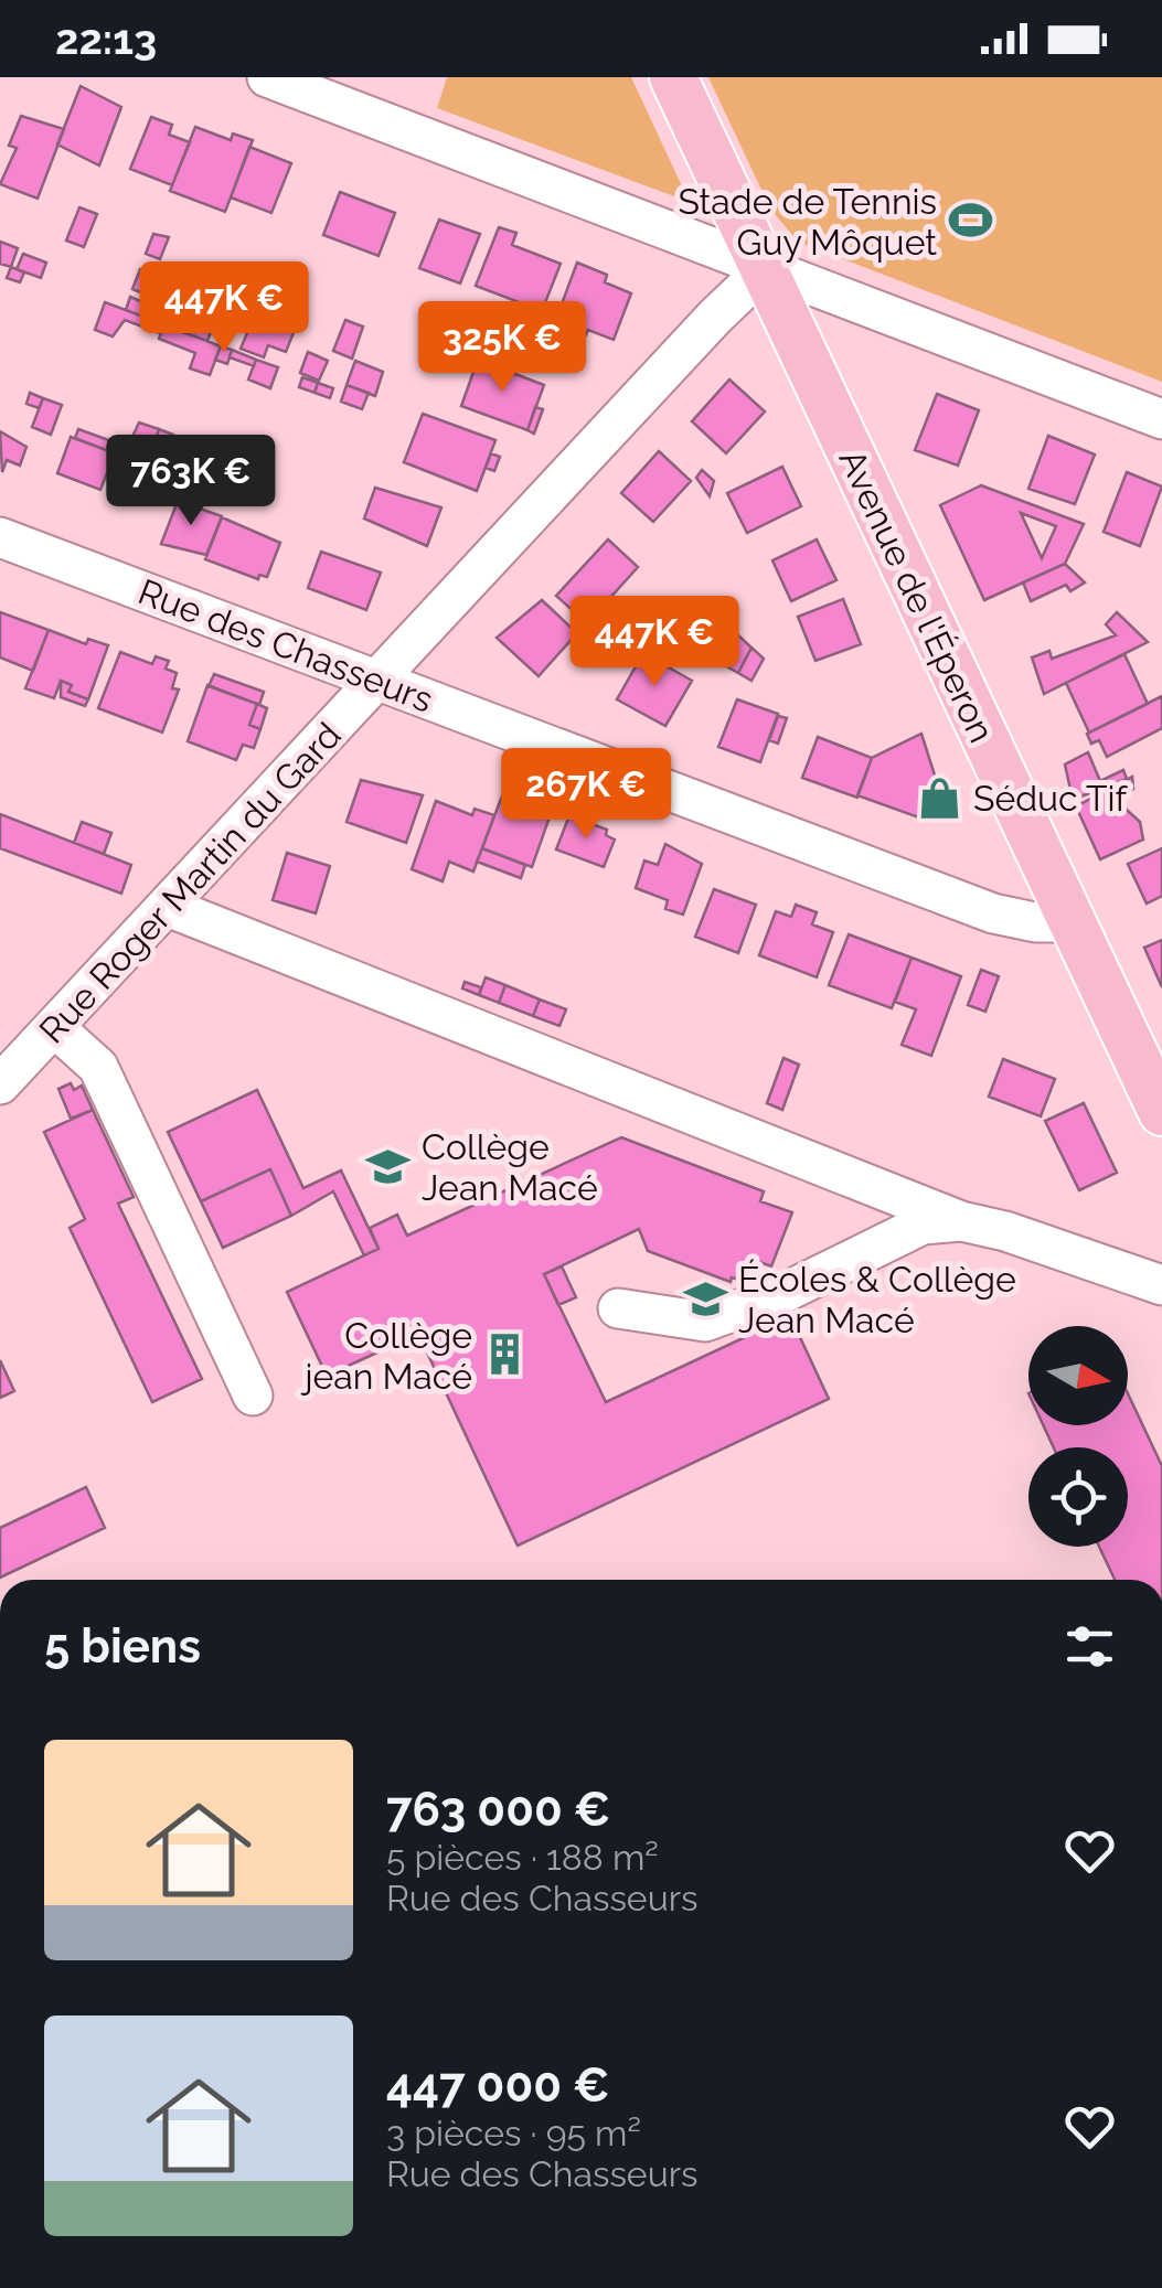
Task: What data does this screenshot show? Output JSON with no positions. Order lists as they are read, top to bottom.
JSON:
{
  "streets": {
    "main road": ["Avenue de l'Éperon"],
    "street": ["Rue des Chasseurs", "Rue Roger Martin du Gard"]
  },
  "crossings": [
    ["Avenue de l'Éperon", "Rue des Chasseurs"],
    ["Avenue de l'Éperon", "Rue Roger Martin du Gard"],
    ["Rue des Chasseurs", "Rue Roger Martin du Gard"]
  ],
  "places": {
    "sports": ["Stade de Tennis Guy Môquet"],
    "shop": ["Séduc Tif"],
    "school or university": ["Collège Jean Macé", "Écoles & Collège Jean Macé"],
    "building": ["Collège jean Macé"]
  },
  "north": "right",
  "page": {
    "status": "22:13",
    "price": [
      "447K €",
      "325K €",
      "763K €",
      "447K €",
      "267K €"
    ],
    "heading": "5 biens",
    "list": [
      {
        "name": "763 000 €",
        "note": "5 pièces · 188 m² · Rue des Chasseurs"
      },
      {
        "name": "447 000 €",
        "note": "3 pièces · 95 m² · Rue des Chasseurs"
      }
    ]
  }
}
